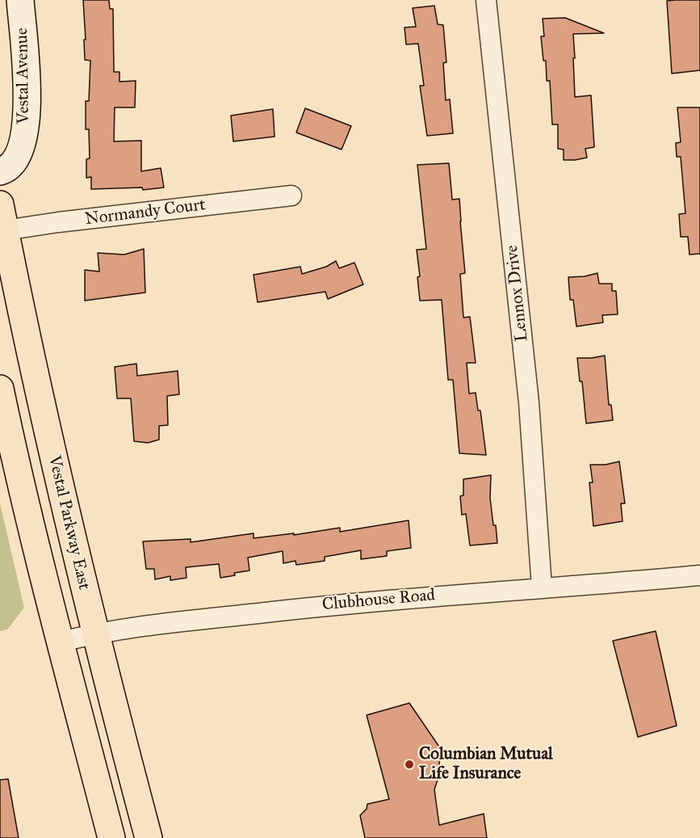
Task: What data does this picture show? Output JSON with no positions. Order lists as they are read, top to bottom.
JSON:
{
  "streets": {
    "main road": ["Vestal Parkway East"],
    "street": [
      "Vestal Avenue",
      "Normandy Court",
      "Lennox Drive",
      "Clubhouse Road"
    ]
  },
  "crossings": [
    ["Normandy Court", "Vestal Parkway East"],
    ["Lennox Drive", "Clubhouse Road"],
    ["Vestal Parkway East", "Clubhouse Road"]
  ],
  "places": ["Columbian Mutual Life Insurance"]
}
